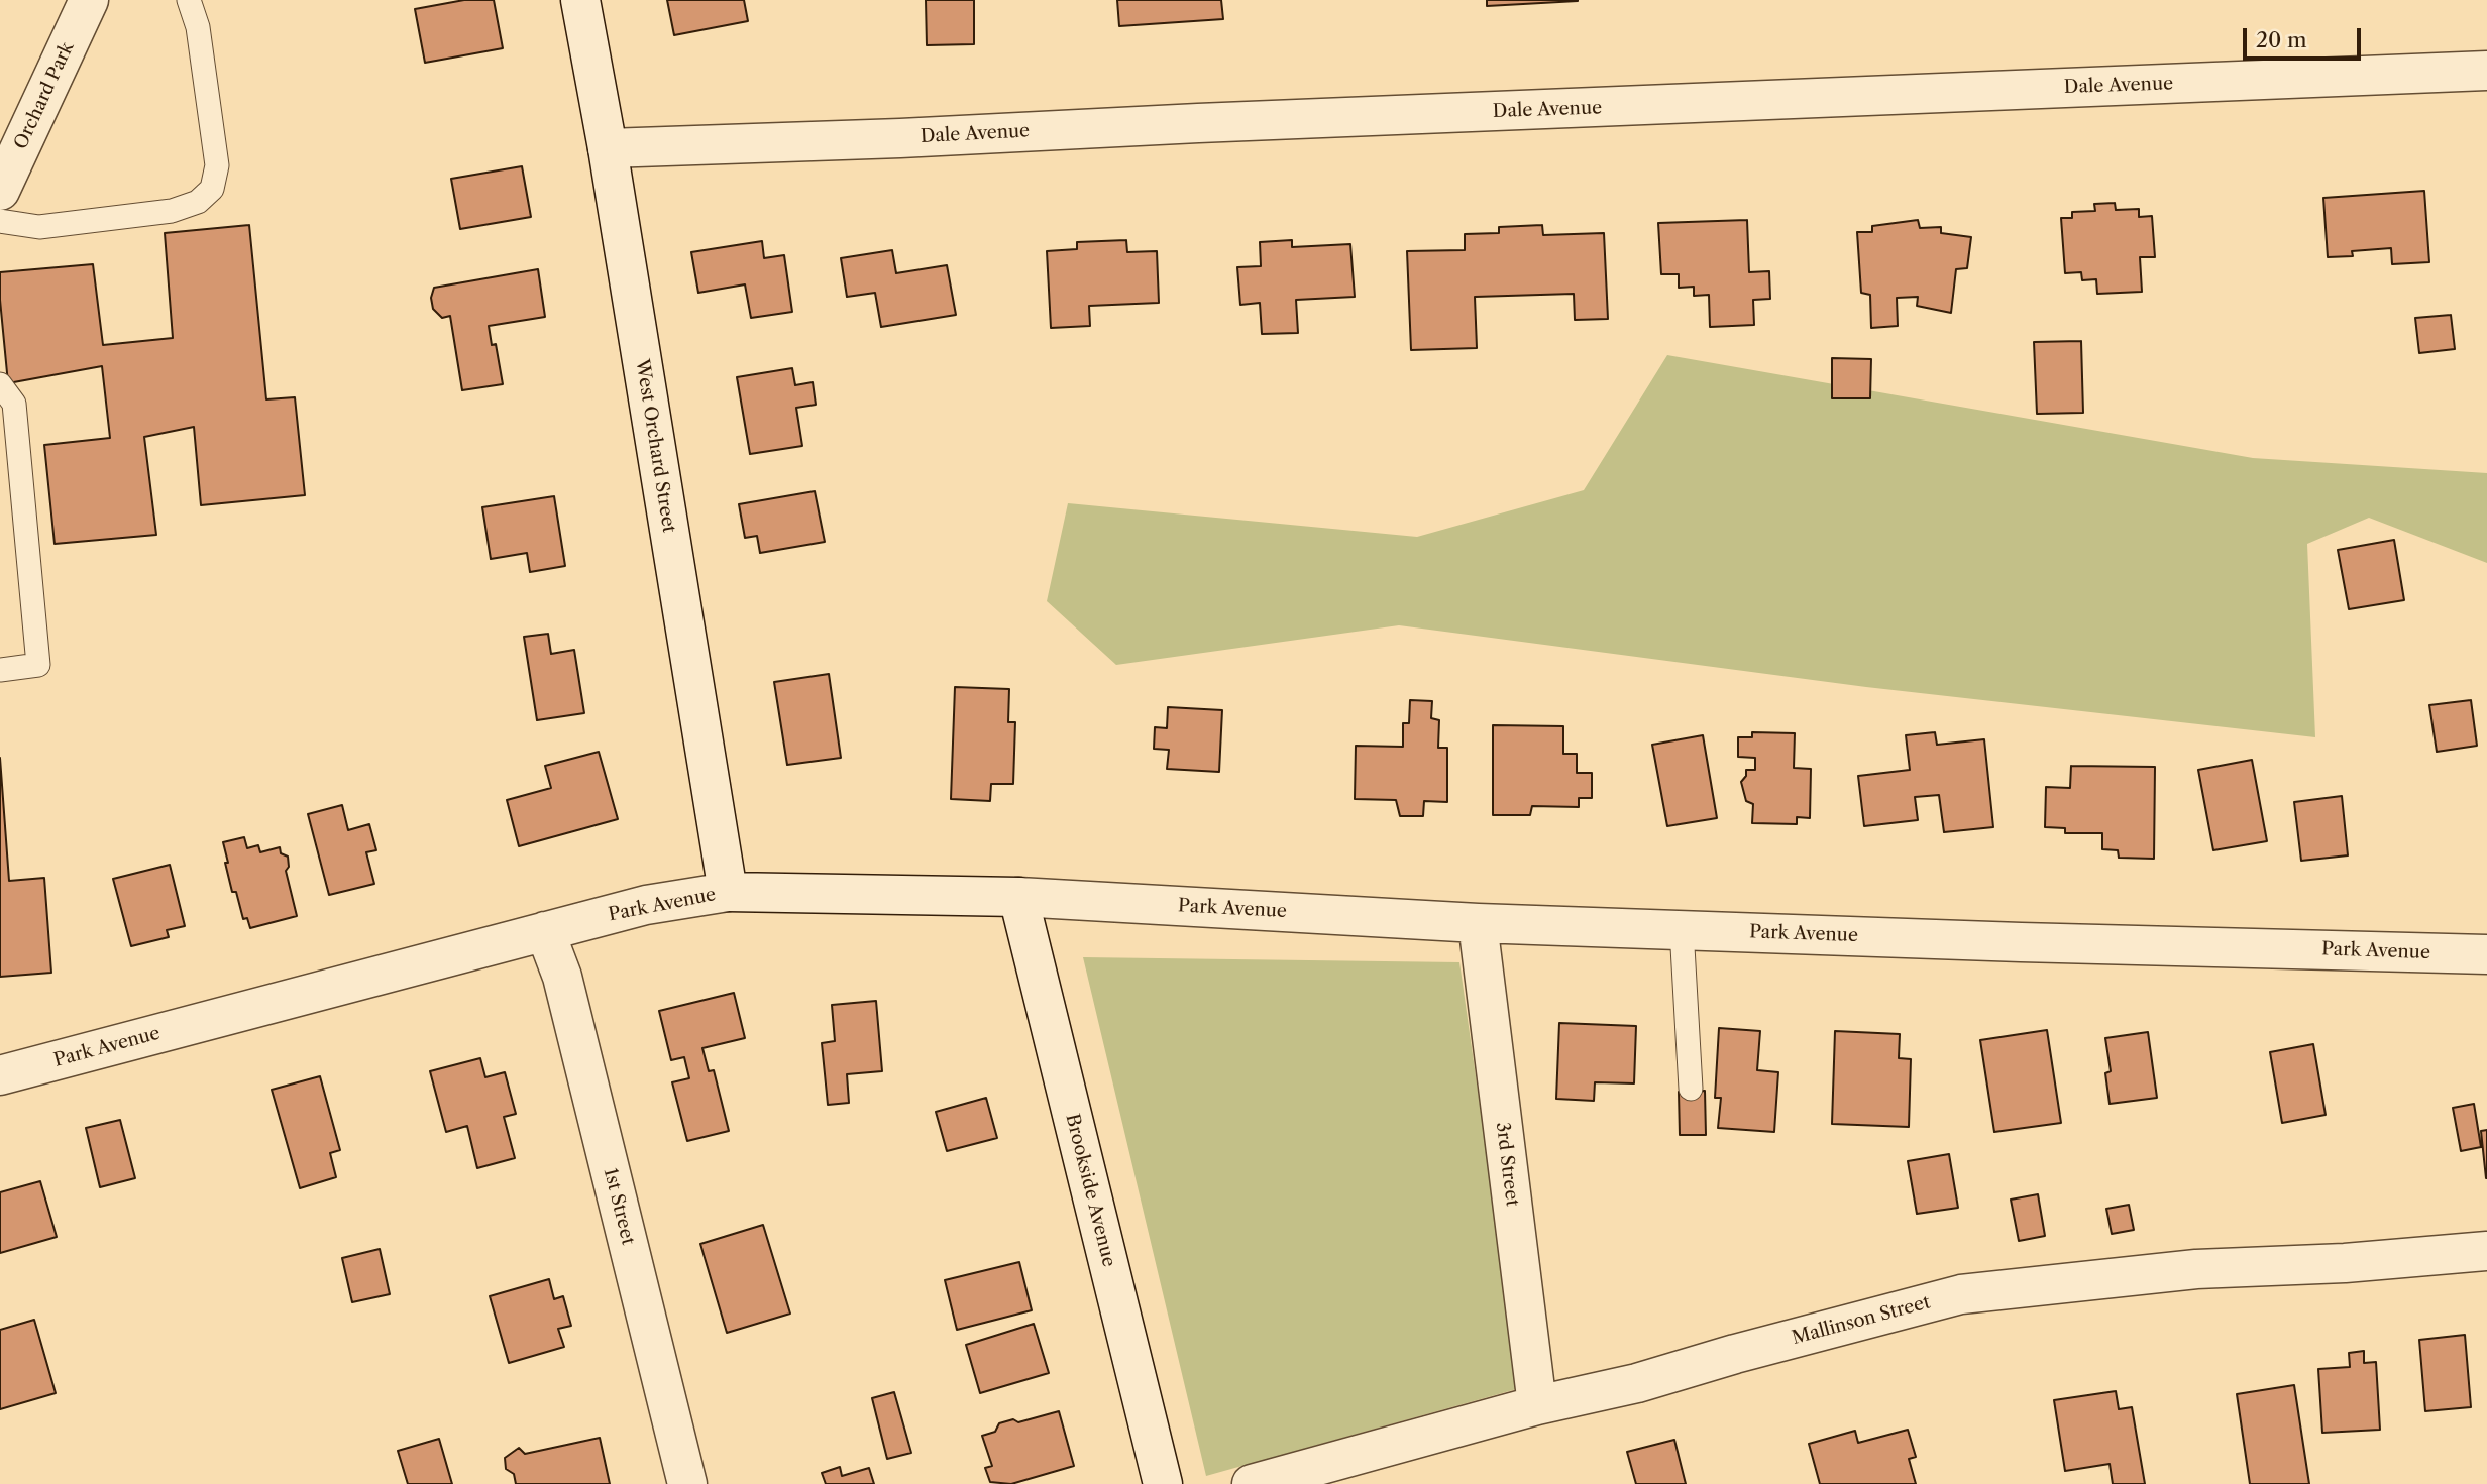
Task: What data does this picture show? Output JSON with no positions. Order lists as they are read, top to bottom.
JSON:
{
  "streets": {
    "street": [
      "Dale Avenue",
      "Orchard Park",
      "West Orchard Street",
      "Park Avenue",
      "3rd Street",
      "Brookside Avenue",
      "1st Street",
      "Mallinson Street"
    ]
  },
  "crossings": [
    ["Dale Avenue", "West Orchard Street"],
    ["West Orchard Street", "Park Avenue"],
    ["Park Avenue", "3rd Street"],
    ["Park Avenue", "Brookside Avenue"],
    ["Park Avenue", "1st Street"],
    ["3rd Street", "Mallinson Street"]
  ],
  "scale_bar": "20 m"
}
